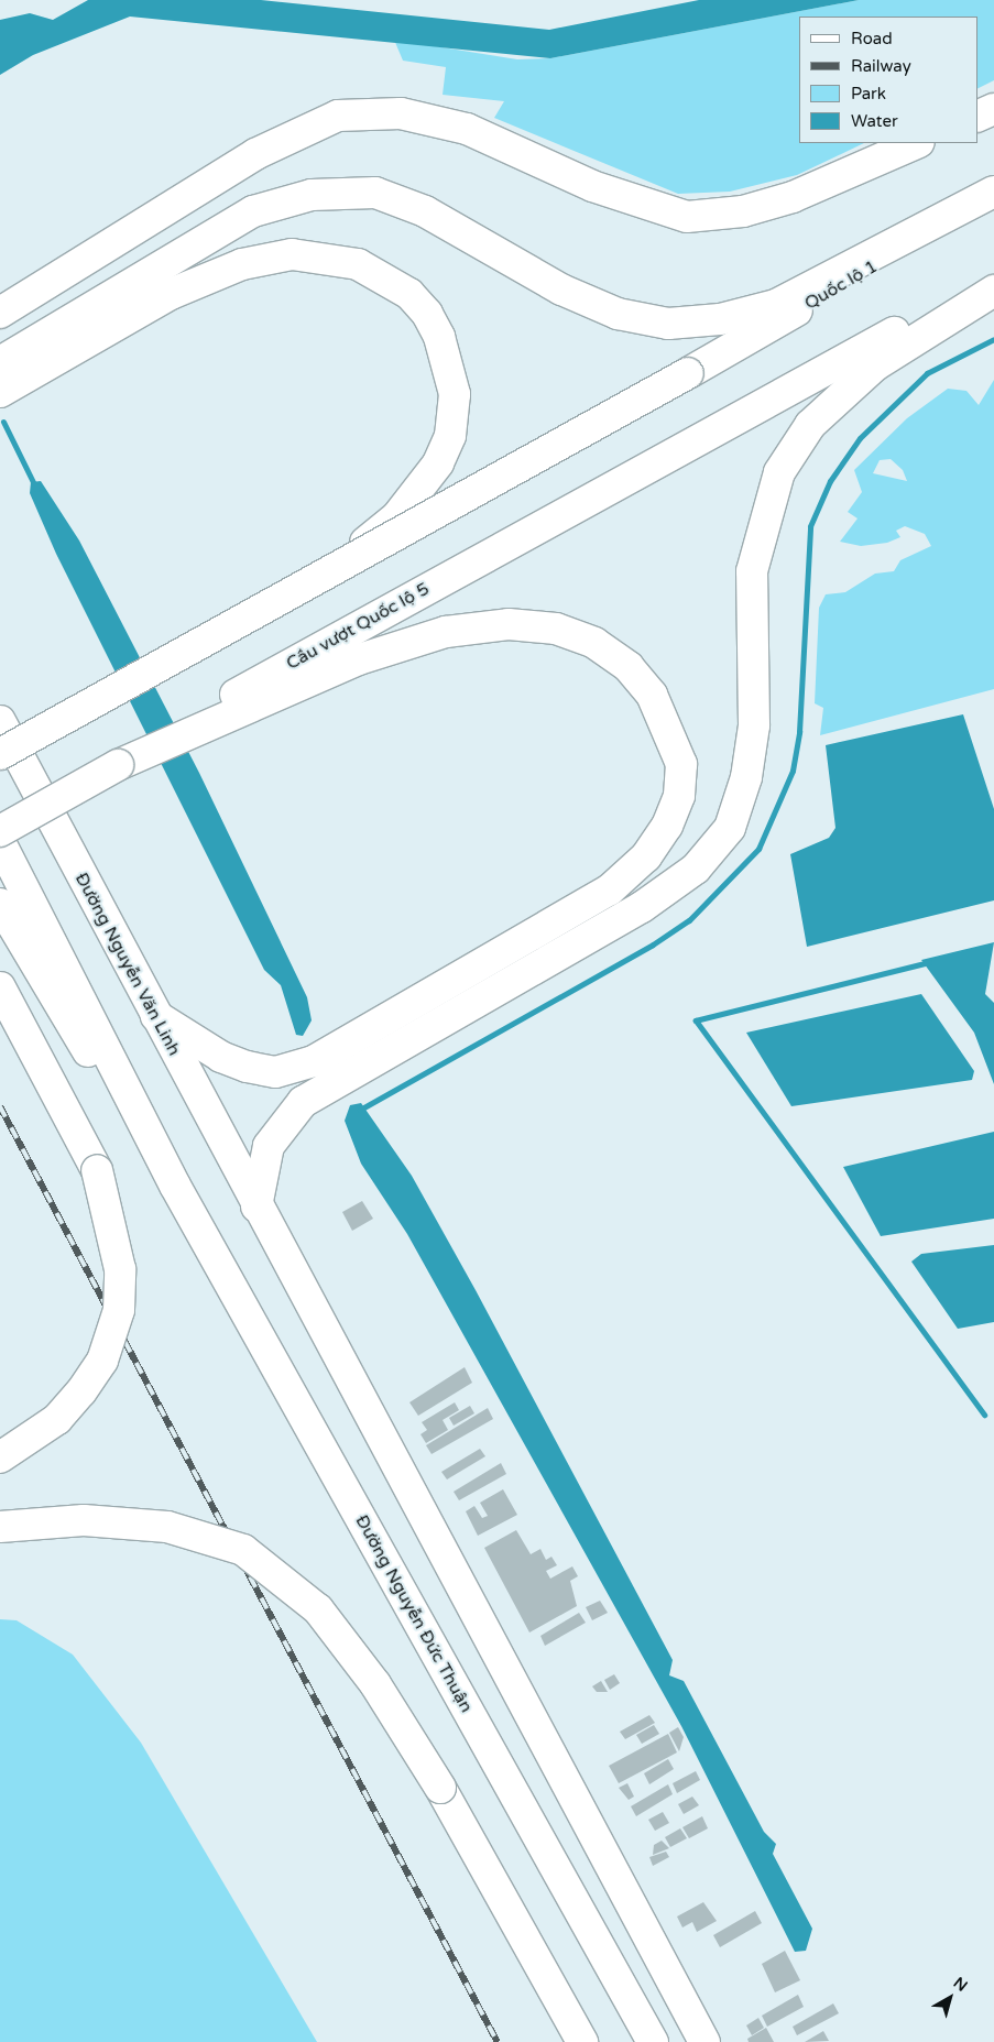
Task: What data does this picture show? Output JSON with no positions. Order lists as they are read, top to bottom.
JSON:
{
  "streets": {
    "main road": [
      "Quốc lộ 1",
      "Cầu vượt Quốc lộ 5",
      "Đường Nguyễn Văn Linh",
      "Đường Nguyễn Đức Thuận"
    ]
  },
  "legend": [
    "Road",
    "Railway",
    "Park",
    "Water"
  ],
  "north": "top right"
}
